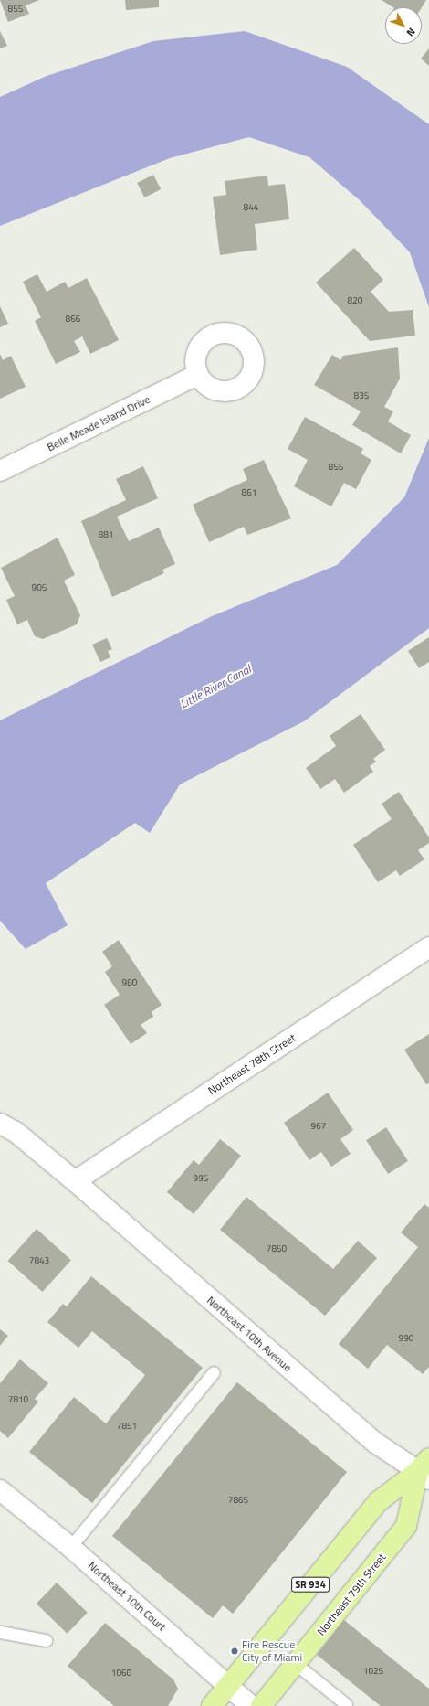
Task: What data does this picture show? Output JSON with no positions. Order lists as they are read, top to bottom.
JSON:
{
  "streets": {
    "main road": ["SR 934", "Northeast 79th Street"],
    "street": [
      "Belle Meade Island Drive",
      "Northeast 78th Street",
      "Northeast 10th Avenue",
      "Northeast 10th Court"
    ]
  },
  "crossings": [
    ["Northeast 78th Street", "Northeast 10th Avenue"],
    ["Northeast 10th Avenue", "SR 934"],
    ["Northeast 10th Avenue", "Northeast 79th Street"],
    ["SR 934", "Northeast 79th Street"],
    ["SR 934", "Northeast 10th Court"]
  ],
  "water": ["Little River Canal"],
  "places": ["Fire Rescue City of Miami"],
  "house_numbers": [
    "855",
    "844",
    "820",
    "866",
    "835",
    "855",
    "861",
    "881",
    "905",
    "980",
    "967",
    "995",
    "7850",
    "7843",
    "990",
    "7810",
    "7851",
    "7865",
    "1025",
    "1060"
  ],
  "north": "bottom right"
}
